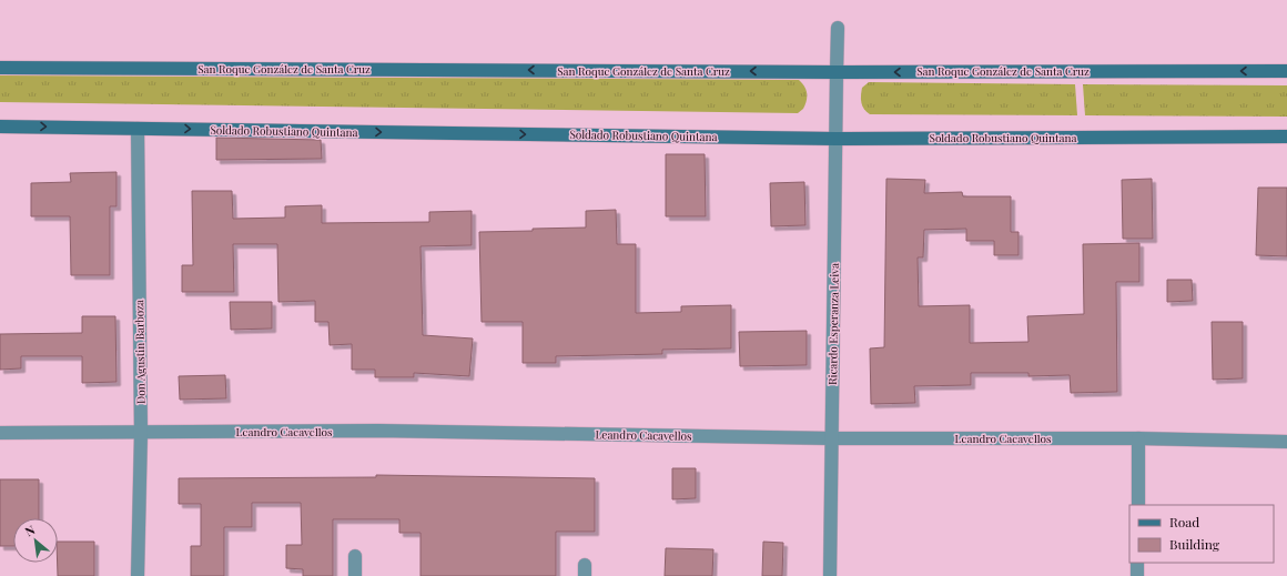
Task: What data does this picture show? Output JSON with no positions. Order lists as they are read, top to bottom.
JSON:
{
  "streets": {
    "street": [
      "San Roque González de Santa Cruz",
      "Soldado Robustiano Quintana",
      "Ricardo Esperanza Leiva",
      "Don Agustin Barboza",
      "Leandro Cacavellos"
    ]
  },
  "crossings": [
    ["San Roque González de Santa Cruz", "Ricardo Esperanza Leiva"],
    ["Soldado Robustiano Quintana", "Ricardo Esperanza Leiva"],
    ["Soldado Robustiano Quintana", "Don Agustin Barboza"],
    ["Ricardo Esperanza Leiva", "Leandro Cacavellos"],
    ["Don Agustin Barboza", "Leandro Cacavellos"]
  ],
  "one_way": ["San Roque González de Santa Cruz", "Soldado Robustiano Quintana"],
  "legend": ["Road", "Building"],
  "north": "top left"
}
